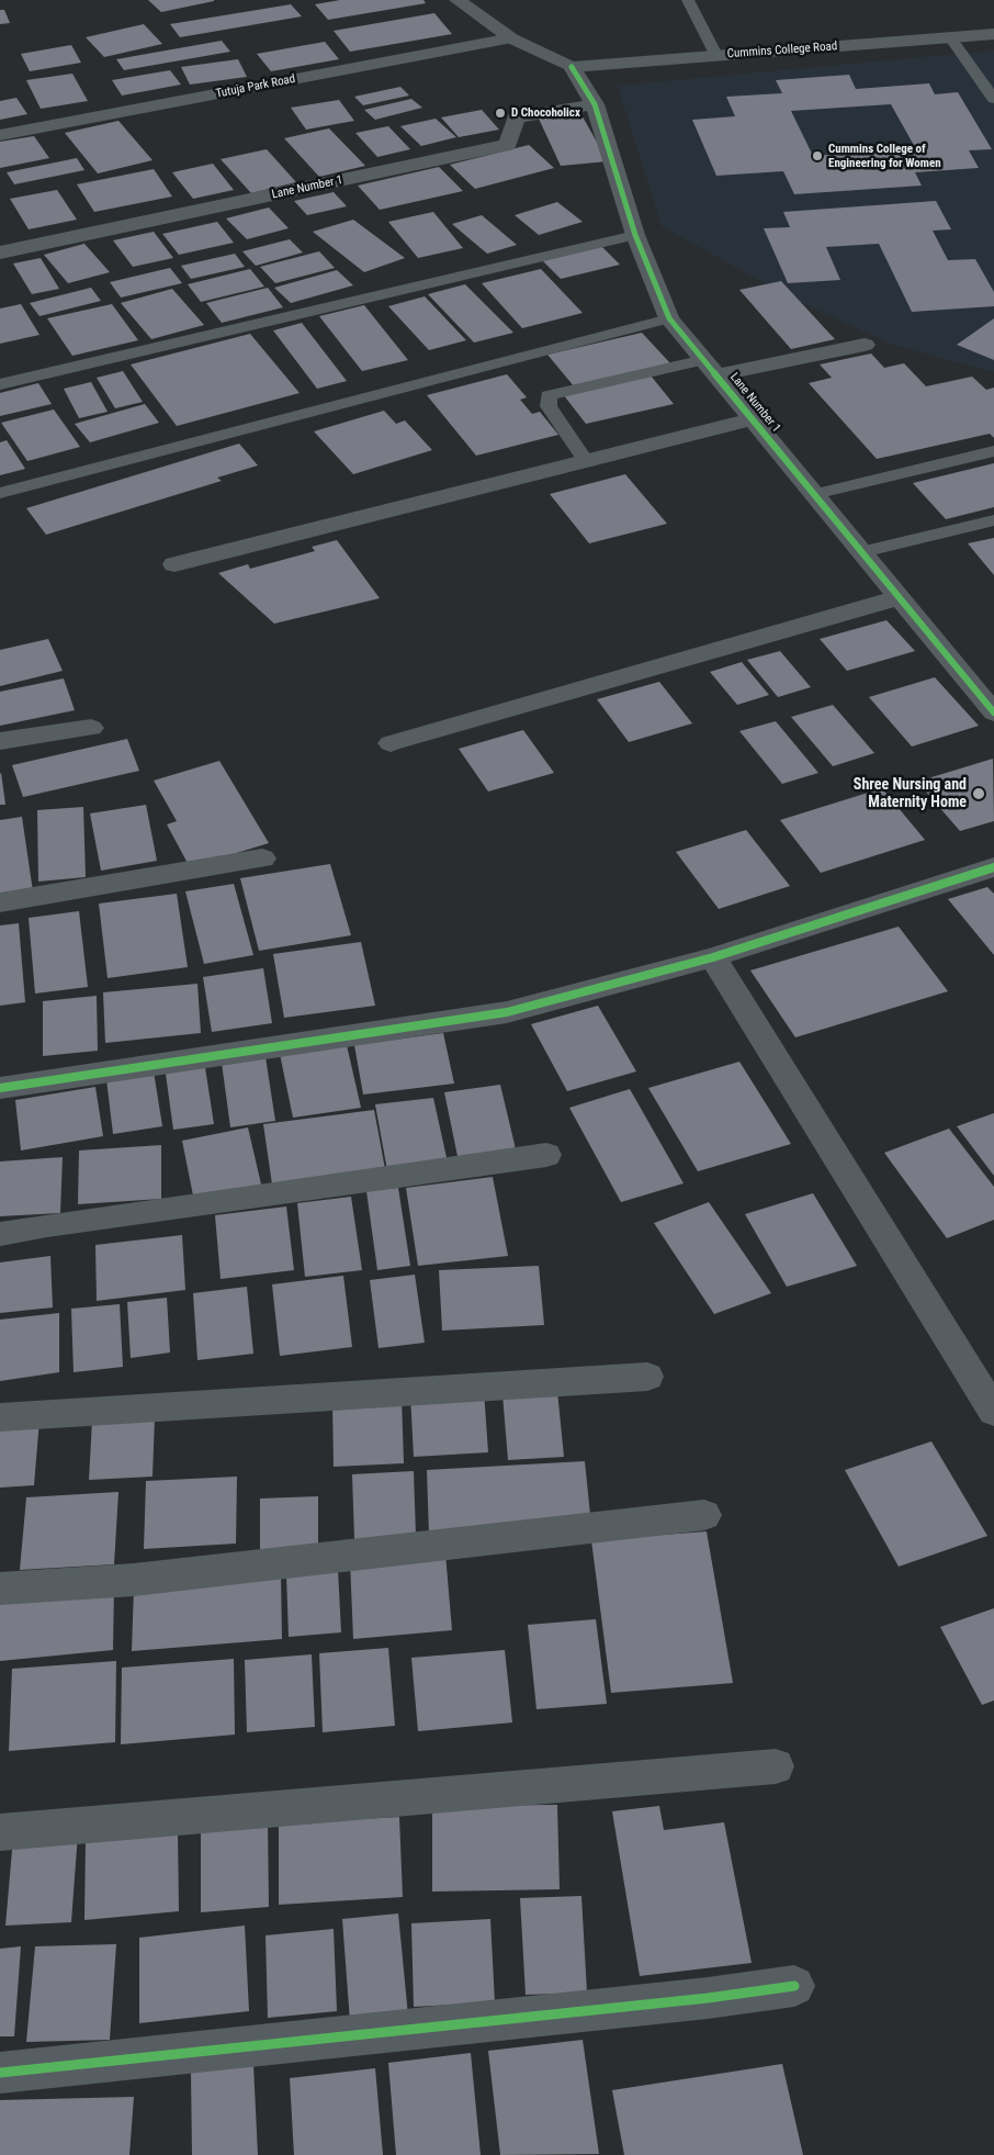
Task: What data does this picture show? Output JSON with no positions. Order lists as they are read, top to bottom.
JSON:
{
  "streets": {
    "street": ["Cummins College Road", "Tutuja Park Road", "Lane Number 1"]
  },
  "crossings": [
    ["Cummins College Road", "Lane Number 1"]
  ],
  "places": ["D Chocoholicx", "Cummins College of Engineering for Women", "Shree Nursing and Maternity Home"]
}
